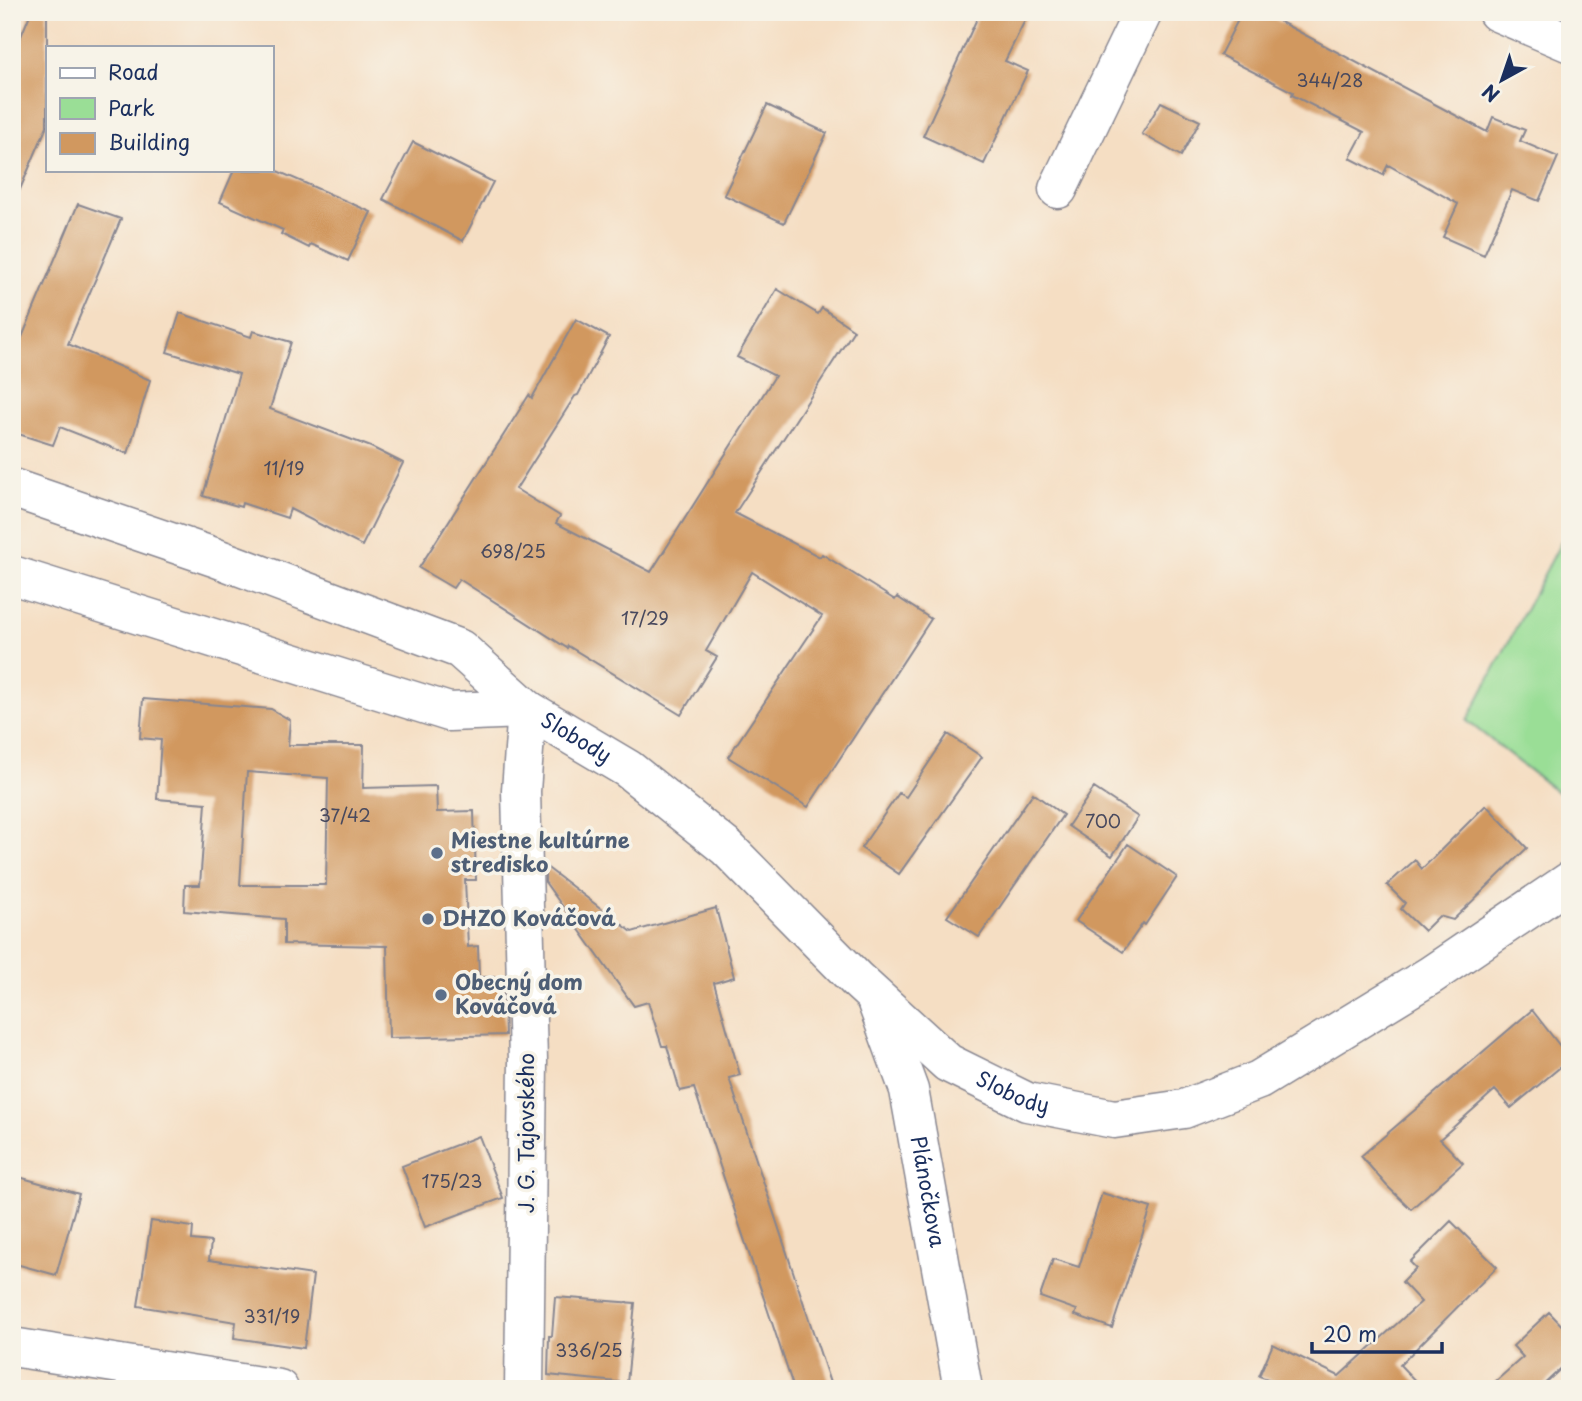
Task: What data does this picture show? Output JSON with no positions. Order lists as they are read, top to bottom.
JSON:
{
  "streets": {
    "street": ["Slobody", "J. G. Tajovského", "Plánočkova"]
  },
  "crossings": [
    ["Slobody", "J. G. Tajovského"],
    ["Slobody", "Plánočkova"]
  ],
  "places": ["Miestne kultúrne stredisko", "DHZO Kováčová", "Obecný dom Kováčová"],
  "house_numbers": [
    "344/28",
    "11/19",
    "698/25",
    "17/29",
    "37/42",
    "700",
    "175/23",
    "331/19",
    "336/25"
  ],
  "legend": ["Road", "Park", "Building"],
  "scale_bar": "20 m",
  "north": "bottom left"
}
